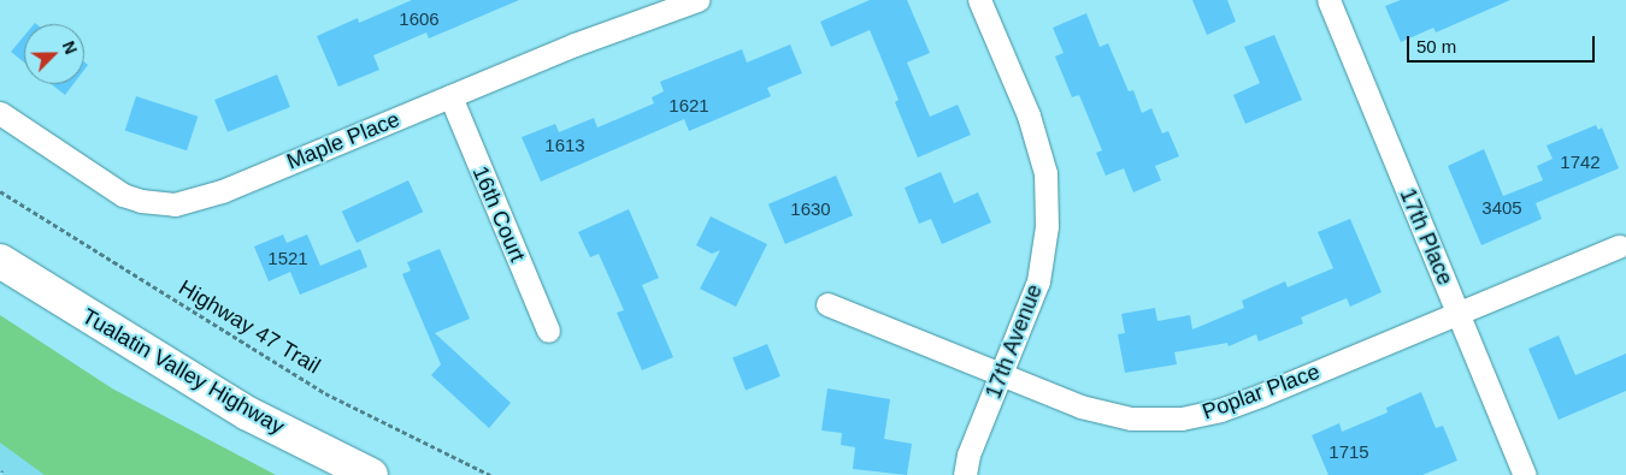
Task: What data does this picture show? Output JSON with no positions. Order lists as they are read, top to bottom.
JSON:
{
  "streets": {
    "highway": ["Tualatin Valley Highway"],
    "street": [
      "Maple Place",
      "16th Court",
      "17th Place",
      "17th Avenue",
      "Poplar Place"
    ],
    "path": ["Highway 47 Trail"]
  },
  "crossings": [
    ["Maple Place", "16th Court"],
    ["17th Place", "Poplar Place"],
    ["17th Avenue", "Poplar Place"]
  ],
  "house_numbers": [
    "1606",
    "1621",
    "1613",
    "1742",
    "3405",
    "1630",
    "1521",
    "1715"
  ],
  "scale_bar": "50 m",
  "north": "top right"
}
